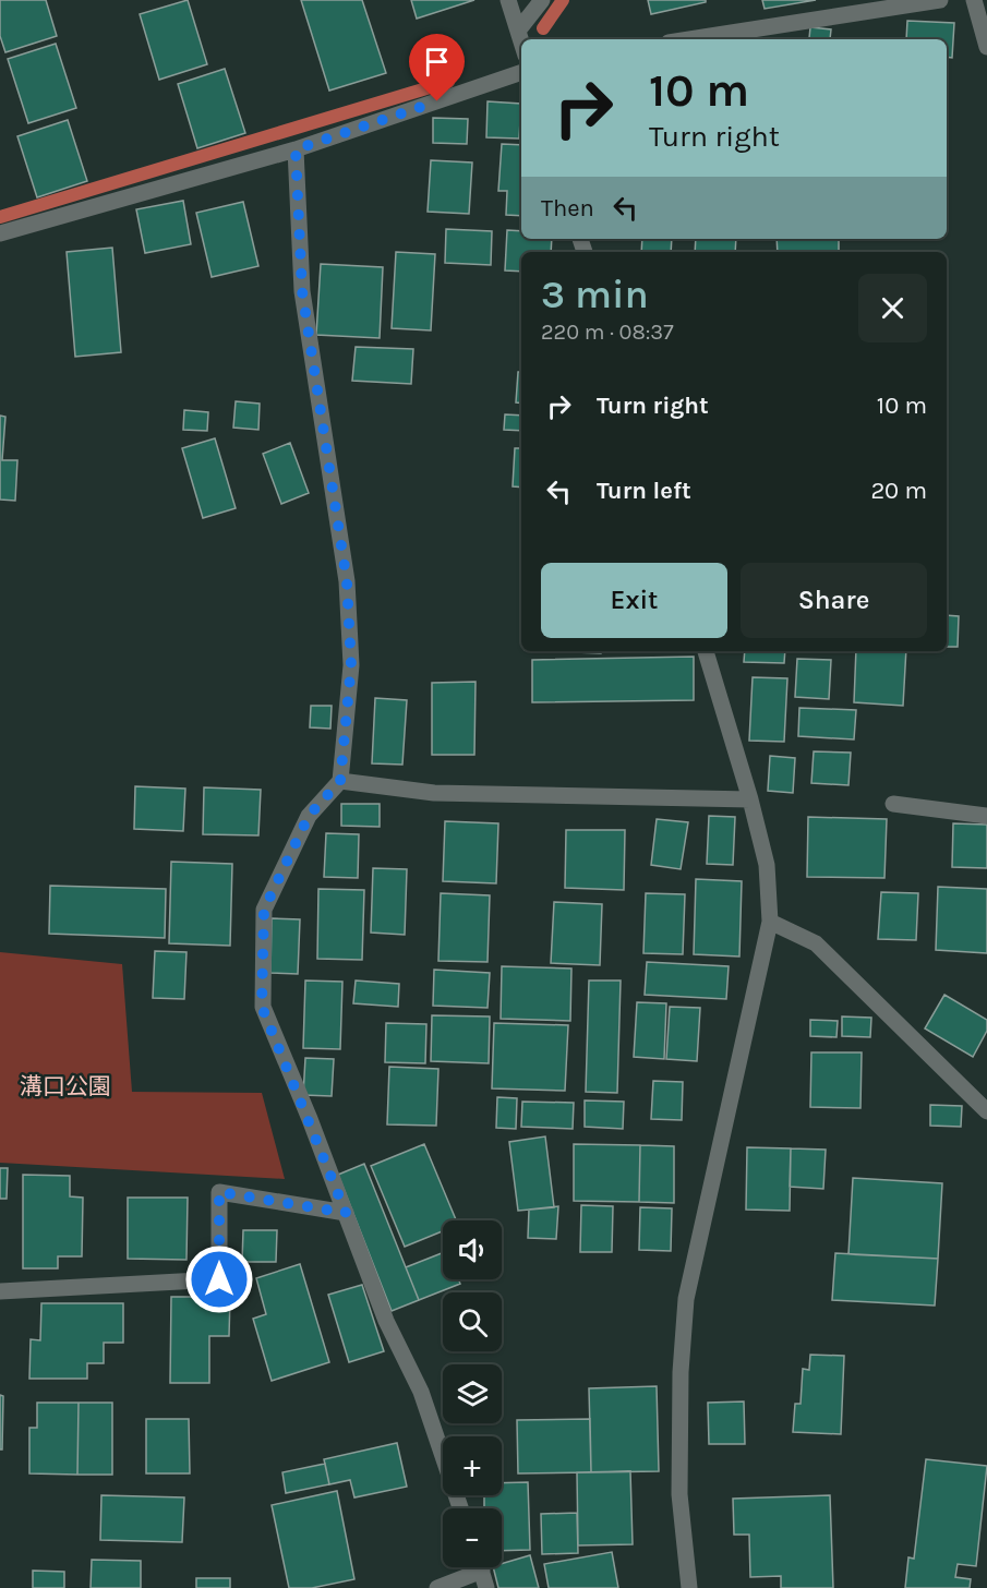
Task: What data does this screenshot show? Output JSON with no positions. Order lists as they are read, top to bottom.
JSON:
{
  "parks": ["溝口公園"],
  "page": {
    "turn": ["10 m", "Turn right"],
    "then": "Then",
    "heading": ["3 min", "220 m · 08:37"],
    "list": [
      {
        "name": "Turn right",
        "value": "10 m"
      },
      {
        "name": "Turn left",
        "value": "20 m"
      }
    ],
    "buttons": ["Exit", "Share"],
    "map_buttons": ["+", "−"]
  }
}
